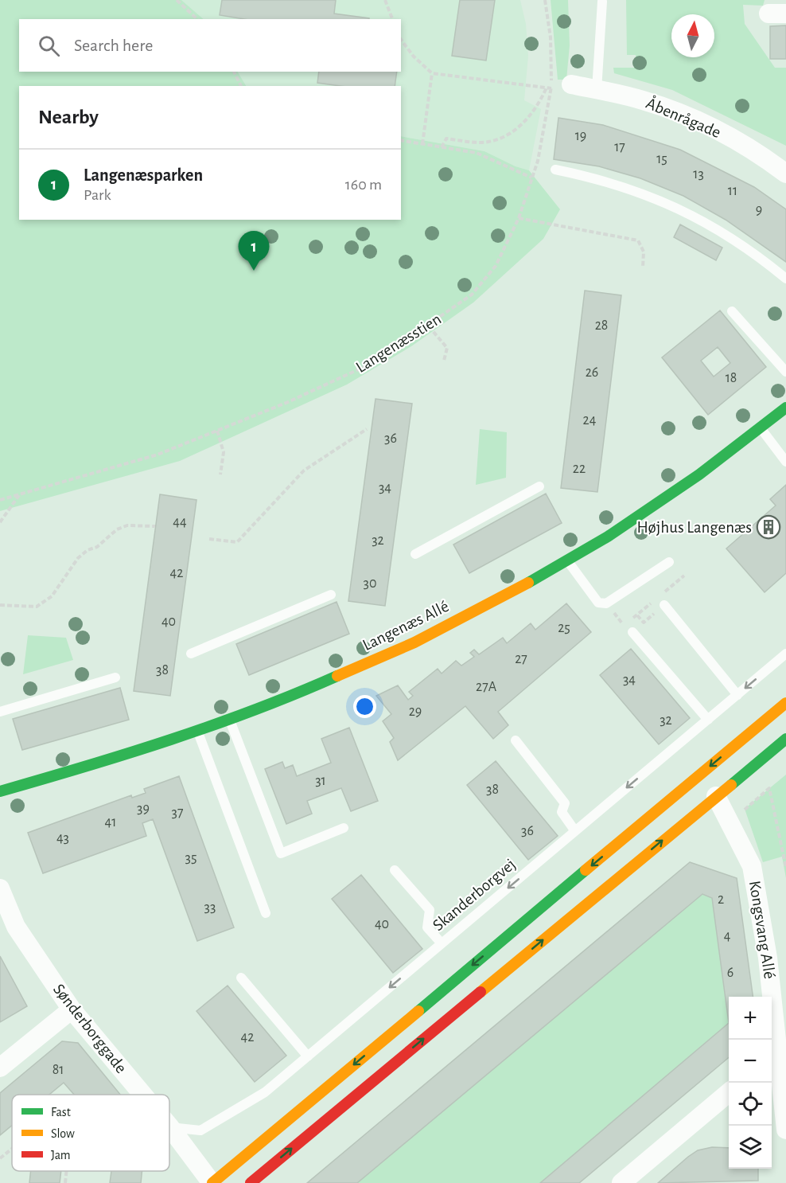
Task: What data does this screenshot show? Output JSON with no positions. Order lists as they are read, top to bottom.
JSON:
{
  "streets": {
    "street": [
      "Åbenrågade",
      "Langenæs Allé",
      "Kongsvang Allé",
      "Sønderborggade"
    ],
    "lane": ["Skanderborgvej"],
    "path": ["Langenæsstien"]
  },
  "crossings": [
    ["Skanderborgvej", "Sønderborggade"]
  ],
  "one_way": ["Skanderborgvej"],
  "places": {
    "building": ["Højhus Langenæs"]
  },
  "house_numbers": [
    "19",
    "17",
    "15",
    "13",
    "11",
    "9",
    "28",
    "26",
    "18",
    "24",
    "36",
    "22",
    "34",
    "44",
    "32",
    "42",
    "30",
    "40",
    "25",
    "27",
    "38",
    "34",
    "27A",
    "29",
    "32",
    "31",
    "38",
    "39",
    "37",
    "41",
    "36",
    "43",
    "35",
    "2",
    "33",
    "40",
    "4",
    "6",
    "42",
    "81"
  ],
  "legend": ["Fast", "Slow", "Jam"],
  "north": "top",
  "page": {
    "search": "Search here",
    "heading": "Nearby",
    "list": [
      {
        "mark": "1",
        "name": "Langenæsparken",
        "note": "Park",
        "value": "160 m"
      }
    ],
    "pins": "1",
    "map_buttons": ["+", "−"]
  }
}
